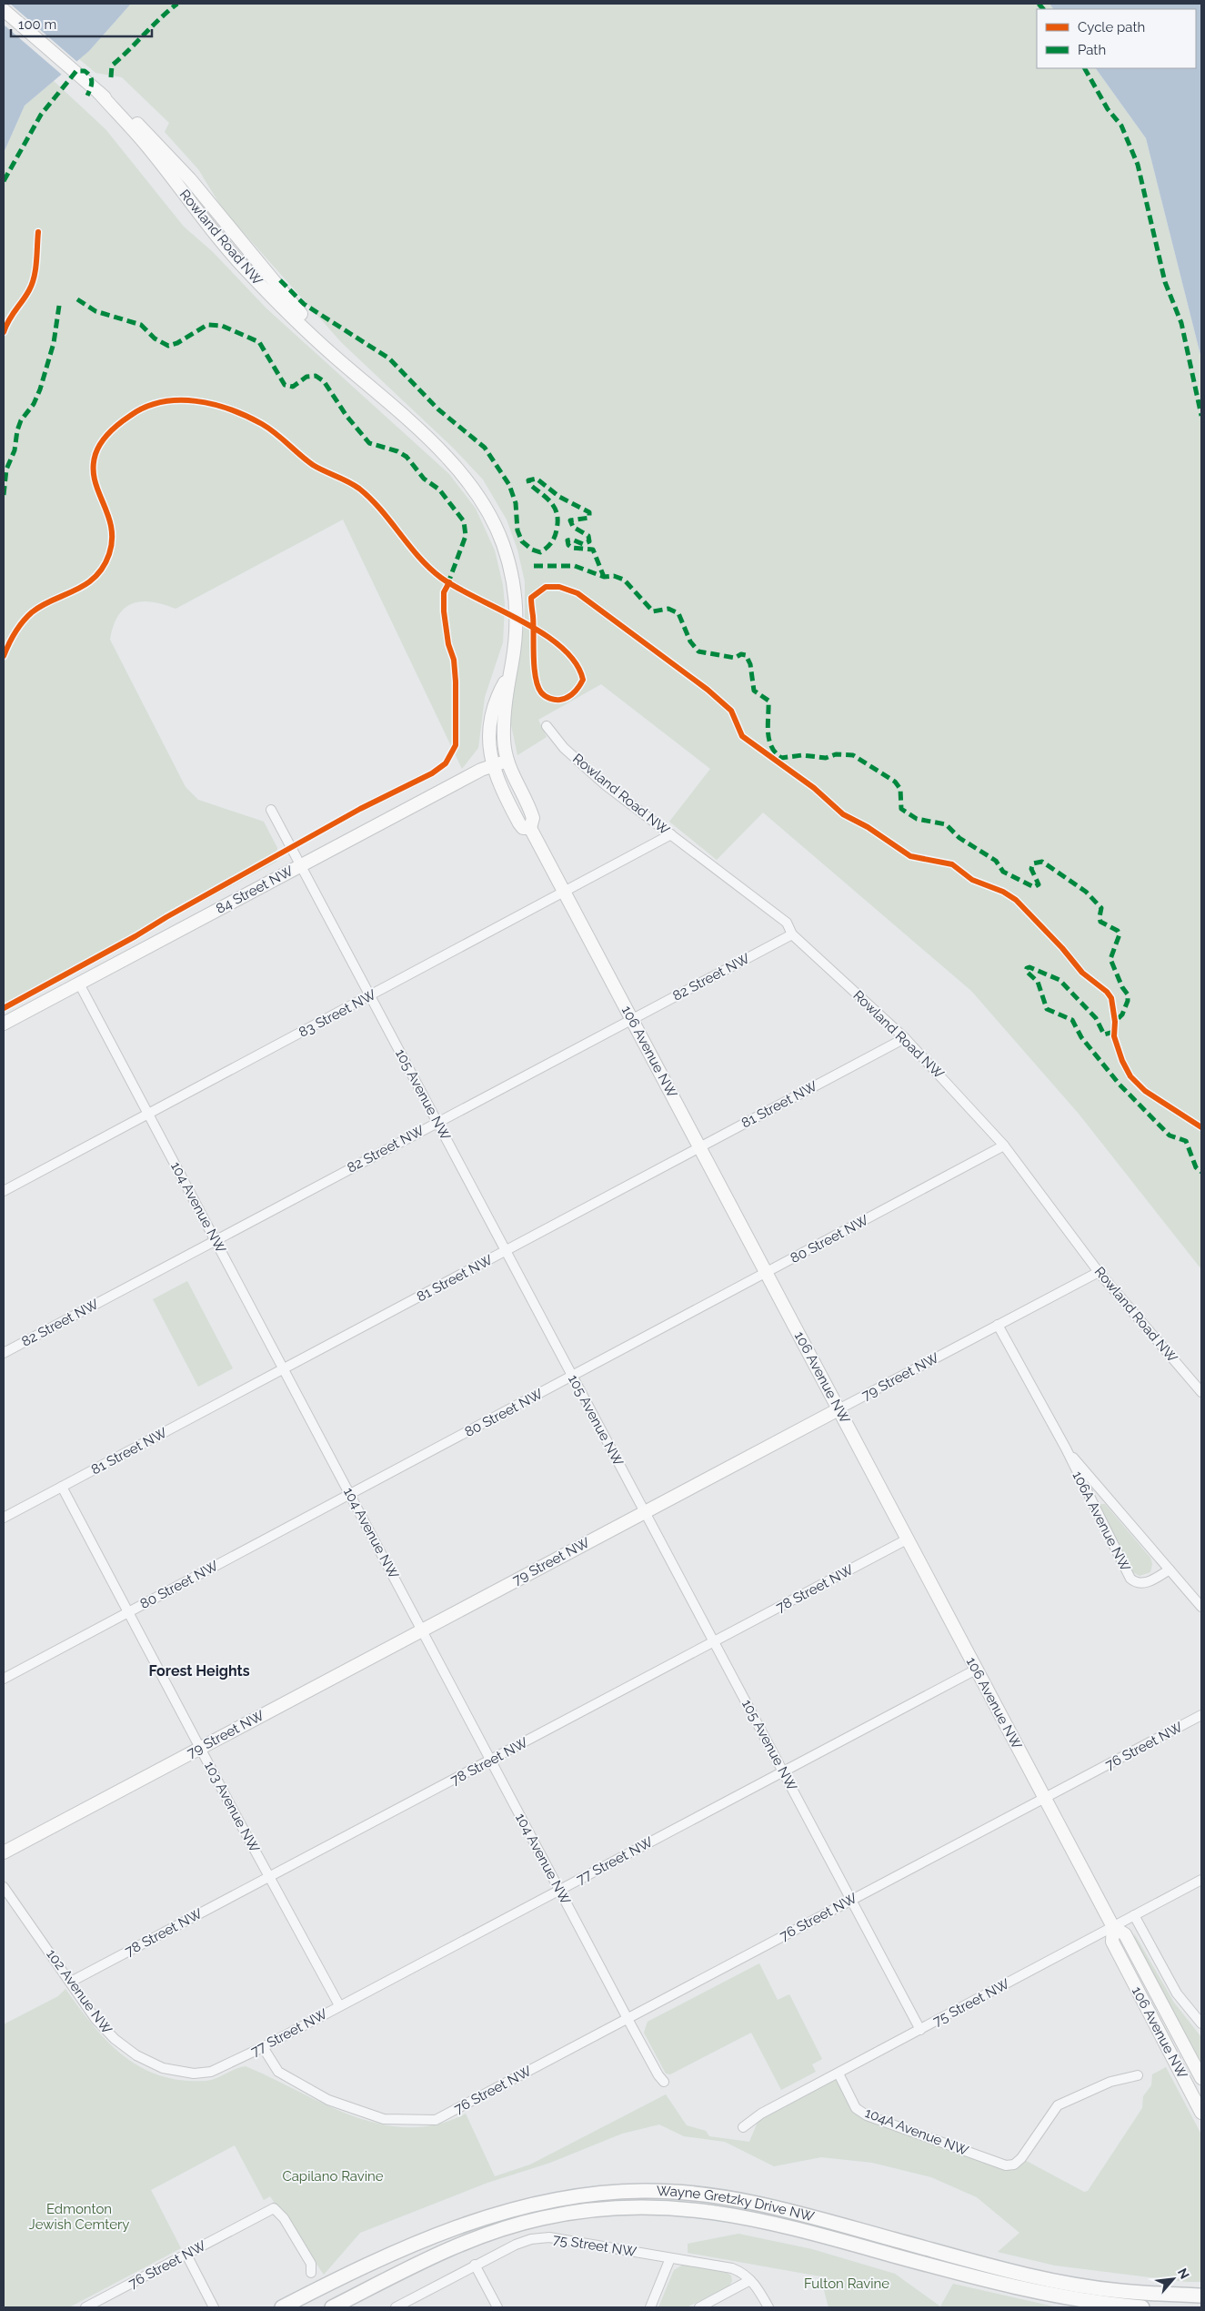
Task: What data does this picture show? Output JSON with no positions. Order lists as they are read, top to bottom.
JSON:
{
  "streets": {
    "main road": [
      "Rowland Road NW",
      "84 Street NW",
      "106 Avenue NW",
      "79 Street NW",
      "Wayne Gretzky Drive NW"
    ],
    "street": [
      "82 Street NW",
      "83 Street NW",
      "105 Avenue NW",
      "81 Street NW",
      "104 Avenue NW",
      "80 Street NW",
      "106A Avenue NW",
      "78 Street NW",
      "76 Street NW",
      "103 Avenue NW",
      "77 Street NW",
      "102 Avenue NW",
      "75 Street NW",
      "104A Avenue NW"
    ]
  },
  "crossings": [
    ["Rowland Road NW", "84 Street NW"],
    ["Rowland Road NW", "82 Street NW"],
    ["Rowland Road NW", "83 Street NW"],
    ["Rowland Road NW", "106 Avenue NW"],
    ["Rowland Road NW", "81 Street NW"],
    ["Rowland Road NW", "80 Street NW"],
    ["Rowland Road NW", "79 Street NW"],
    ["84 Street NW", "106 Avenue NW"],
    ["84 Street NW", "105 Avenue NW"],
    ["84 Street NW", "104 Avenue NW"],
    ["82 Street NW", "106 Avenue NW"],
    ["82 Street NW", "105 Avenue NW"],
    ["82 Street NW", "104 Avenue NW"],
    ["83 Street NW", "106 Avenue NW"],
    ["83 Street NW", "105 Avenue NW"],
    ["83 Street NW", "104 Avenue NW"],
    ["106 Avenue NW", "81 Street NW"],
    ["106 Avenue NW", "80 Street NW"],
    ["106 Avenue NW", "79 Street NW"],
    ["106 Avenue NW", "78 Street NW"],
    ["106 Avenue NW", "76 Street NW"],
    ["106 Avenue NW", "77 Street NW"],
    ["106 Avenue NW", "75 Street NW"],
    ["105 Avenue NW", "81 Street NW"],
    ["105 Avenue NW", "80 Street NW"],
    ["105 Avenue NW", "79 Street NW"],
    ["105 Avenue NW", "78 Street NW"],
    ["105 Avenue NW", "76 Street NW"],
    ["105 Avenue NW", "77 Street NW"],
    ["105 Avenue NW", "75 Street NW"],
    ["81 Street NW", "104 Avenue NW"],
    ["81 Street NW", "103 Avenue NW"],
    ["104 Avenue NW", "80 Street NW"],
    ["104 Avenue NW", "79 Street NW"],
    ["104 Avenue NW", "78 Street NW"],
    ["104 Avenue NW", "76 Street NW"],
    ["104 Avenue NW", "77 Street NW"],
    ["80 Street NW", "103 Avenue NW"],
    ["79 Street NW", "106A Avenue NW"],
    ["79 Street NW", "103 Avenue NW"],
    ["78 Street NW", "103 Avenue NW"],
    ["78 Street NW", "102 Avenue NW"],
    ["76 Street NW", "77 Street NW"],
    ["103 Avenue NW", "77 Street NW"],
    ["77 Street NW", "102 Avenue NW"],
    ["75 Street NW", "104A Avenue NW"]
  ],
  "districts": ["Forest Heights"],
  "parks": ["Capilano Ravine", "Edmonton Jewish Cemtery", "Fulton Ravine"],
  "legend": ["Cycle path", "Path"],
  "scale_bar": "100 m",
  "north": "top right"
}
